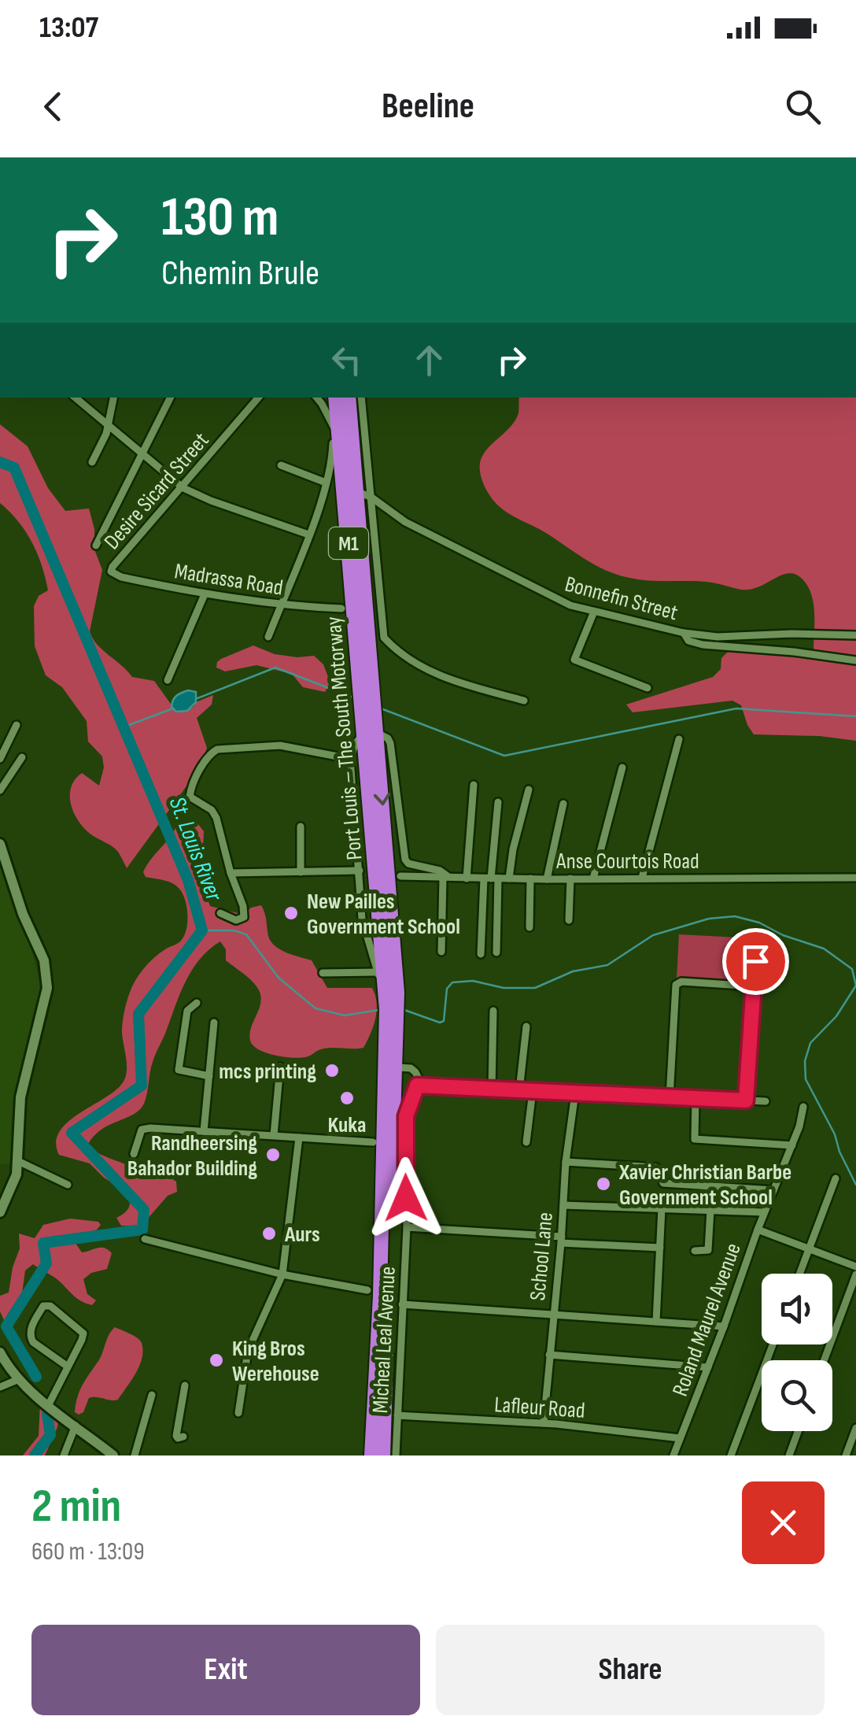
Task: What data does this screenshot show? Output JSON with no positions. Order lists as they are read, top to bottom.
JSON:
{
  "streets": {
    "highway": ["M1", "Port Louis – The South Motorway"],
    "street": [
      "Desire Sicard Street",
      "Madrassa Road",
      "Bonnefin Street",
      "Anse Courtois Road",
      "School Lane",
      "Roland Maurel Avenue",
      "Micheal Leal Avenue",
      "Lafleur Road"
    ]
  },
  "crossings": [
    ["Desire Sicard Street", "Madrassa Road"],
    ["Bonnefin Street", "Port Louis – The South Motorway"],
    ["School Lane", "Lafleur Road"],
    ["Roland Maurel Avenue", "Lafleur Road"],
    ["Micheal Leal Avenue", "Lafleur Road"]
  ],
  "water": ["St. Louis River"],
  "places": [
    "New Pailles Government School",
    "mcs printing",
    "Kuka",
    "Randheersing Bahador Building",
    "Xavier Christian Barbe Government School",
    "Aurs",
    "King Bros Werehouse"
  ],
  "page": {
    "status": "13:07",
    "header": "Beeline",
    "turn": ["130 m", "Chemin Brule"],
    "heading": ["2 min", "660 m · 13:09"],
    "buttons": ["Exit", "Share"]
  }
}
